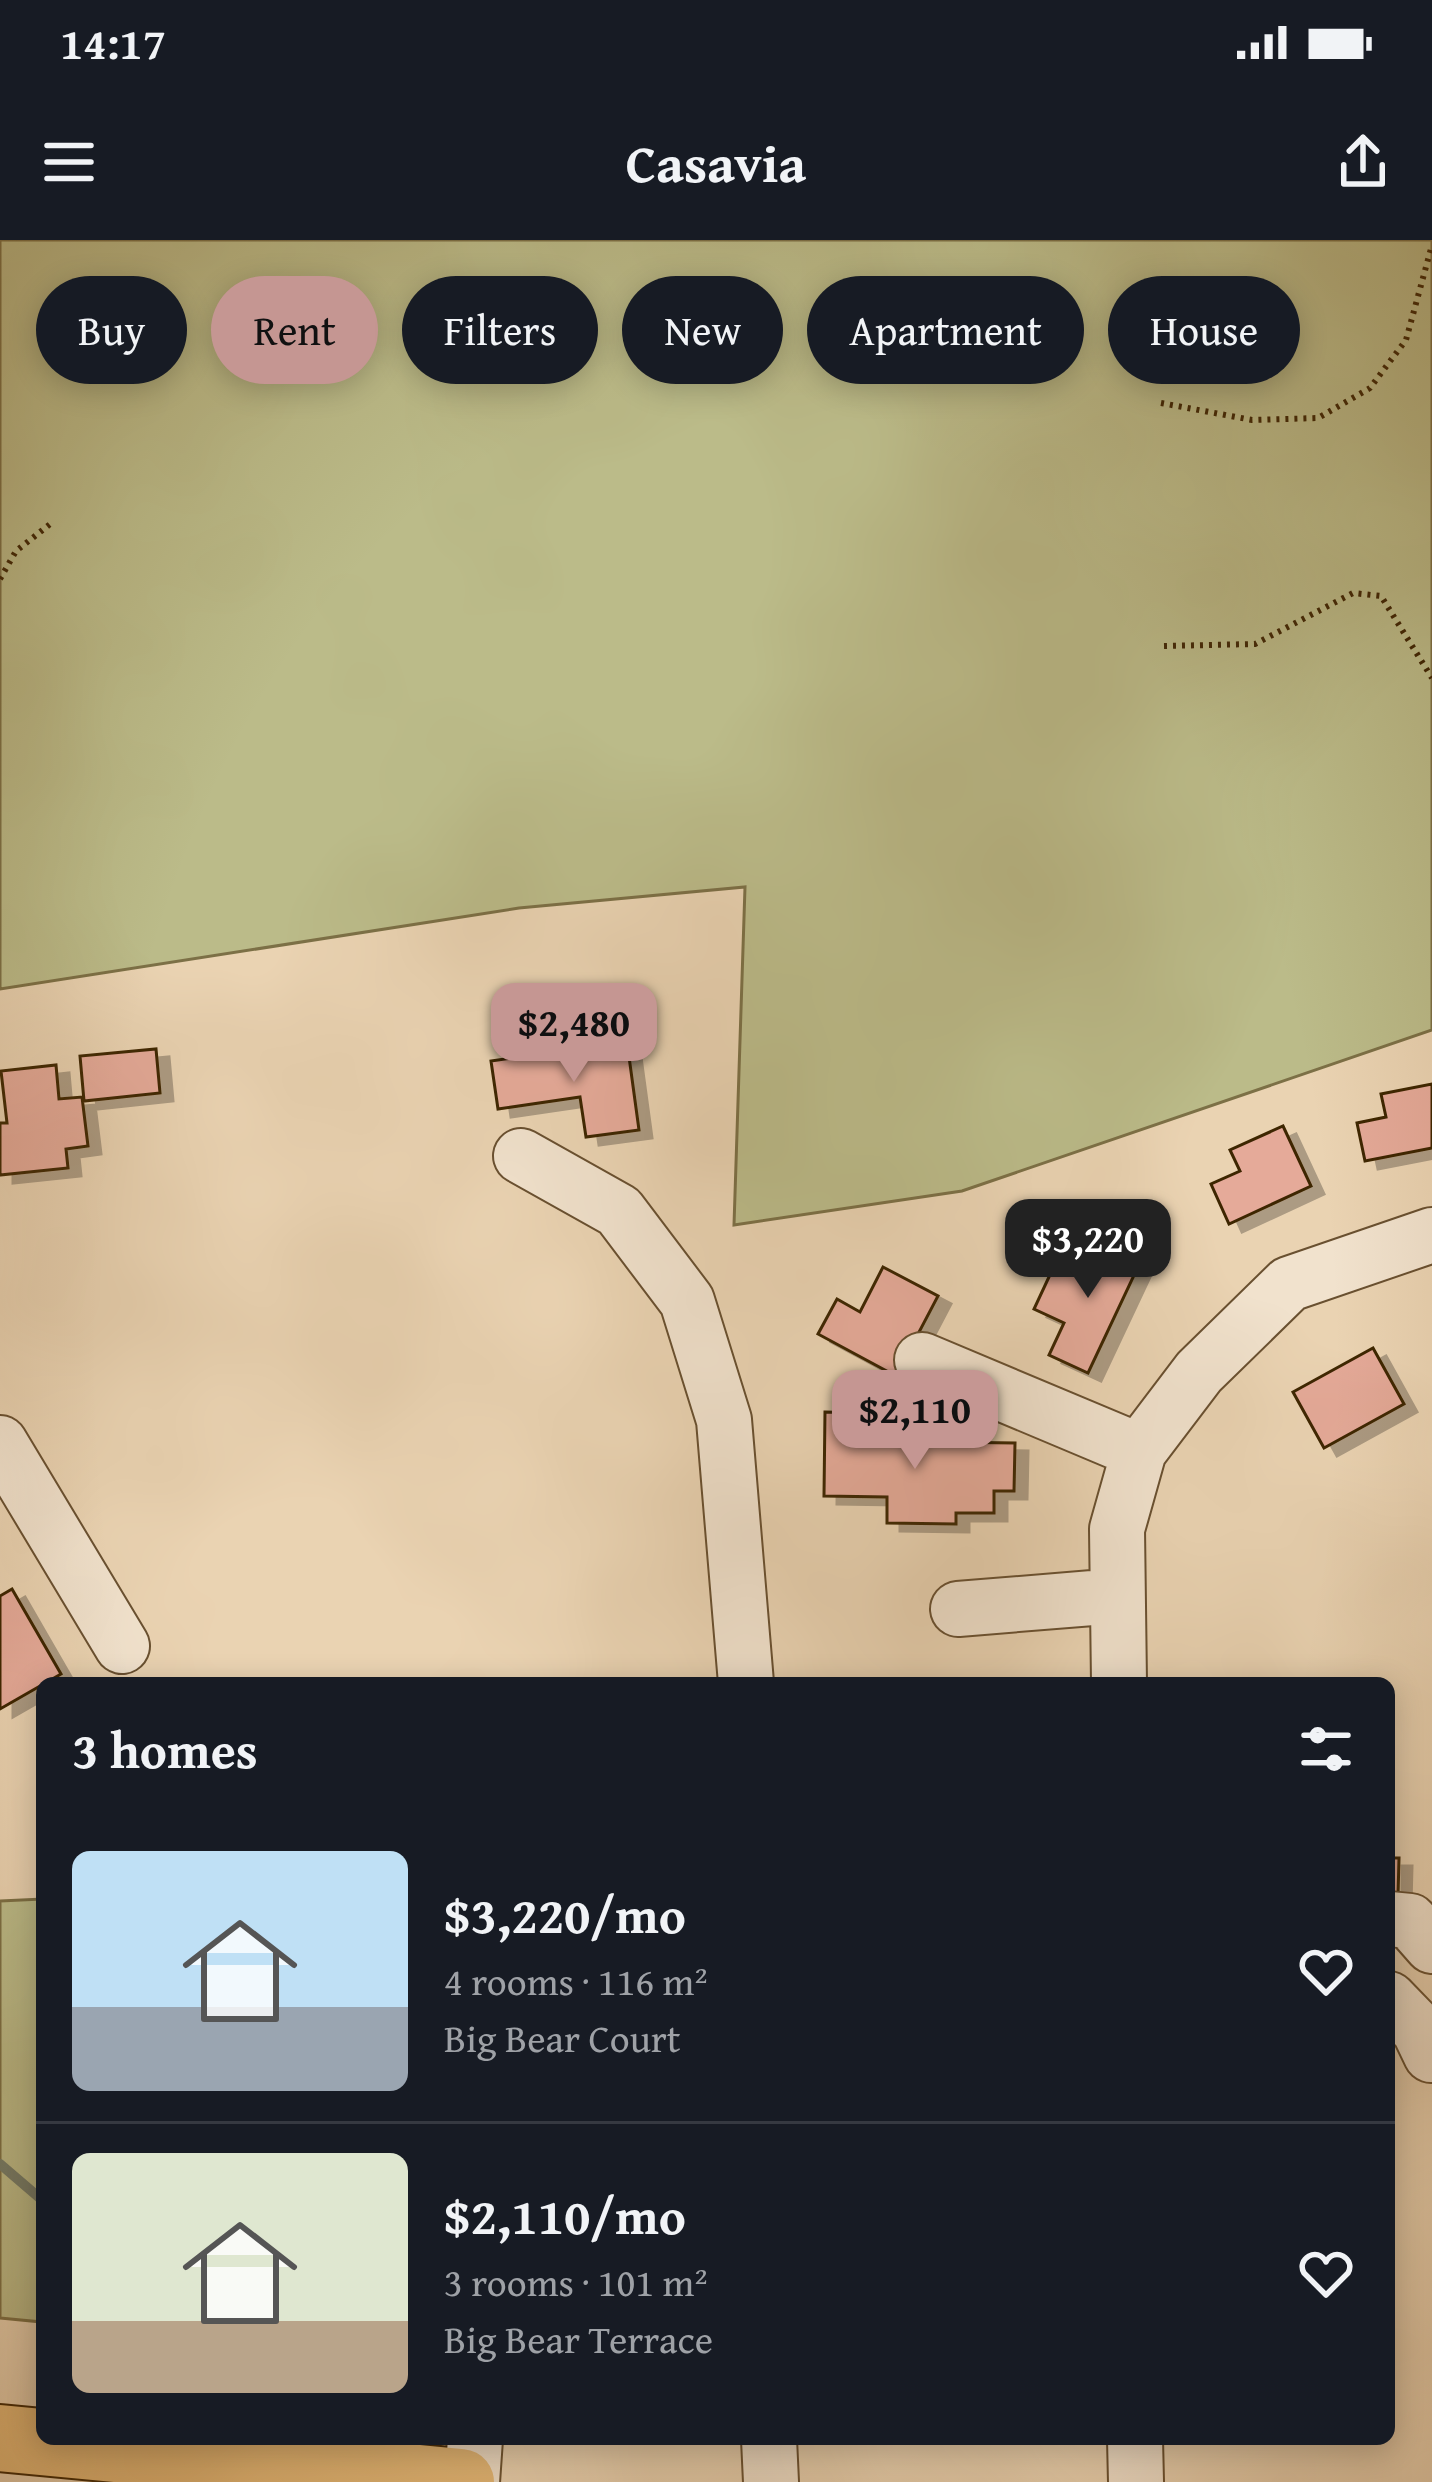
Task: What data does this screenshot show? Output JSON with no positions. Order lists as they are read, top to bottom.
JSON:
{
  "page": {
    "status": "14:17",
    "header": "Casavia",
    "chip": [
      "Buy",
      "Rent",
      "Filters",
      "New",
      "Apartment",
      "House"
    ],
    "price": ["$2,480", "$3,220", "$2,110"],
    "heading": "3 homes",
    "list": [
      {
        "name": "$3,220/mo",
        "note": "4 rooms · 116 m² · Big Bear Court"
      },
      {
        "name": "$2,110/mo",
        "note": "3 rooms · 101 m² · Big Bear Terrace"
      }
    ]
  }
}
